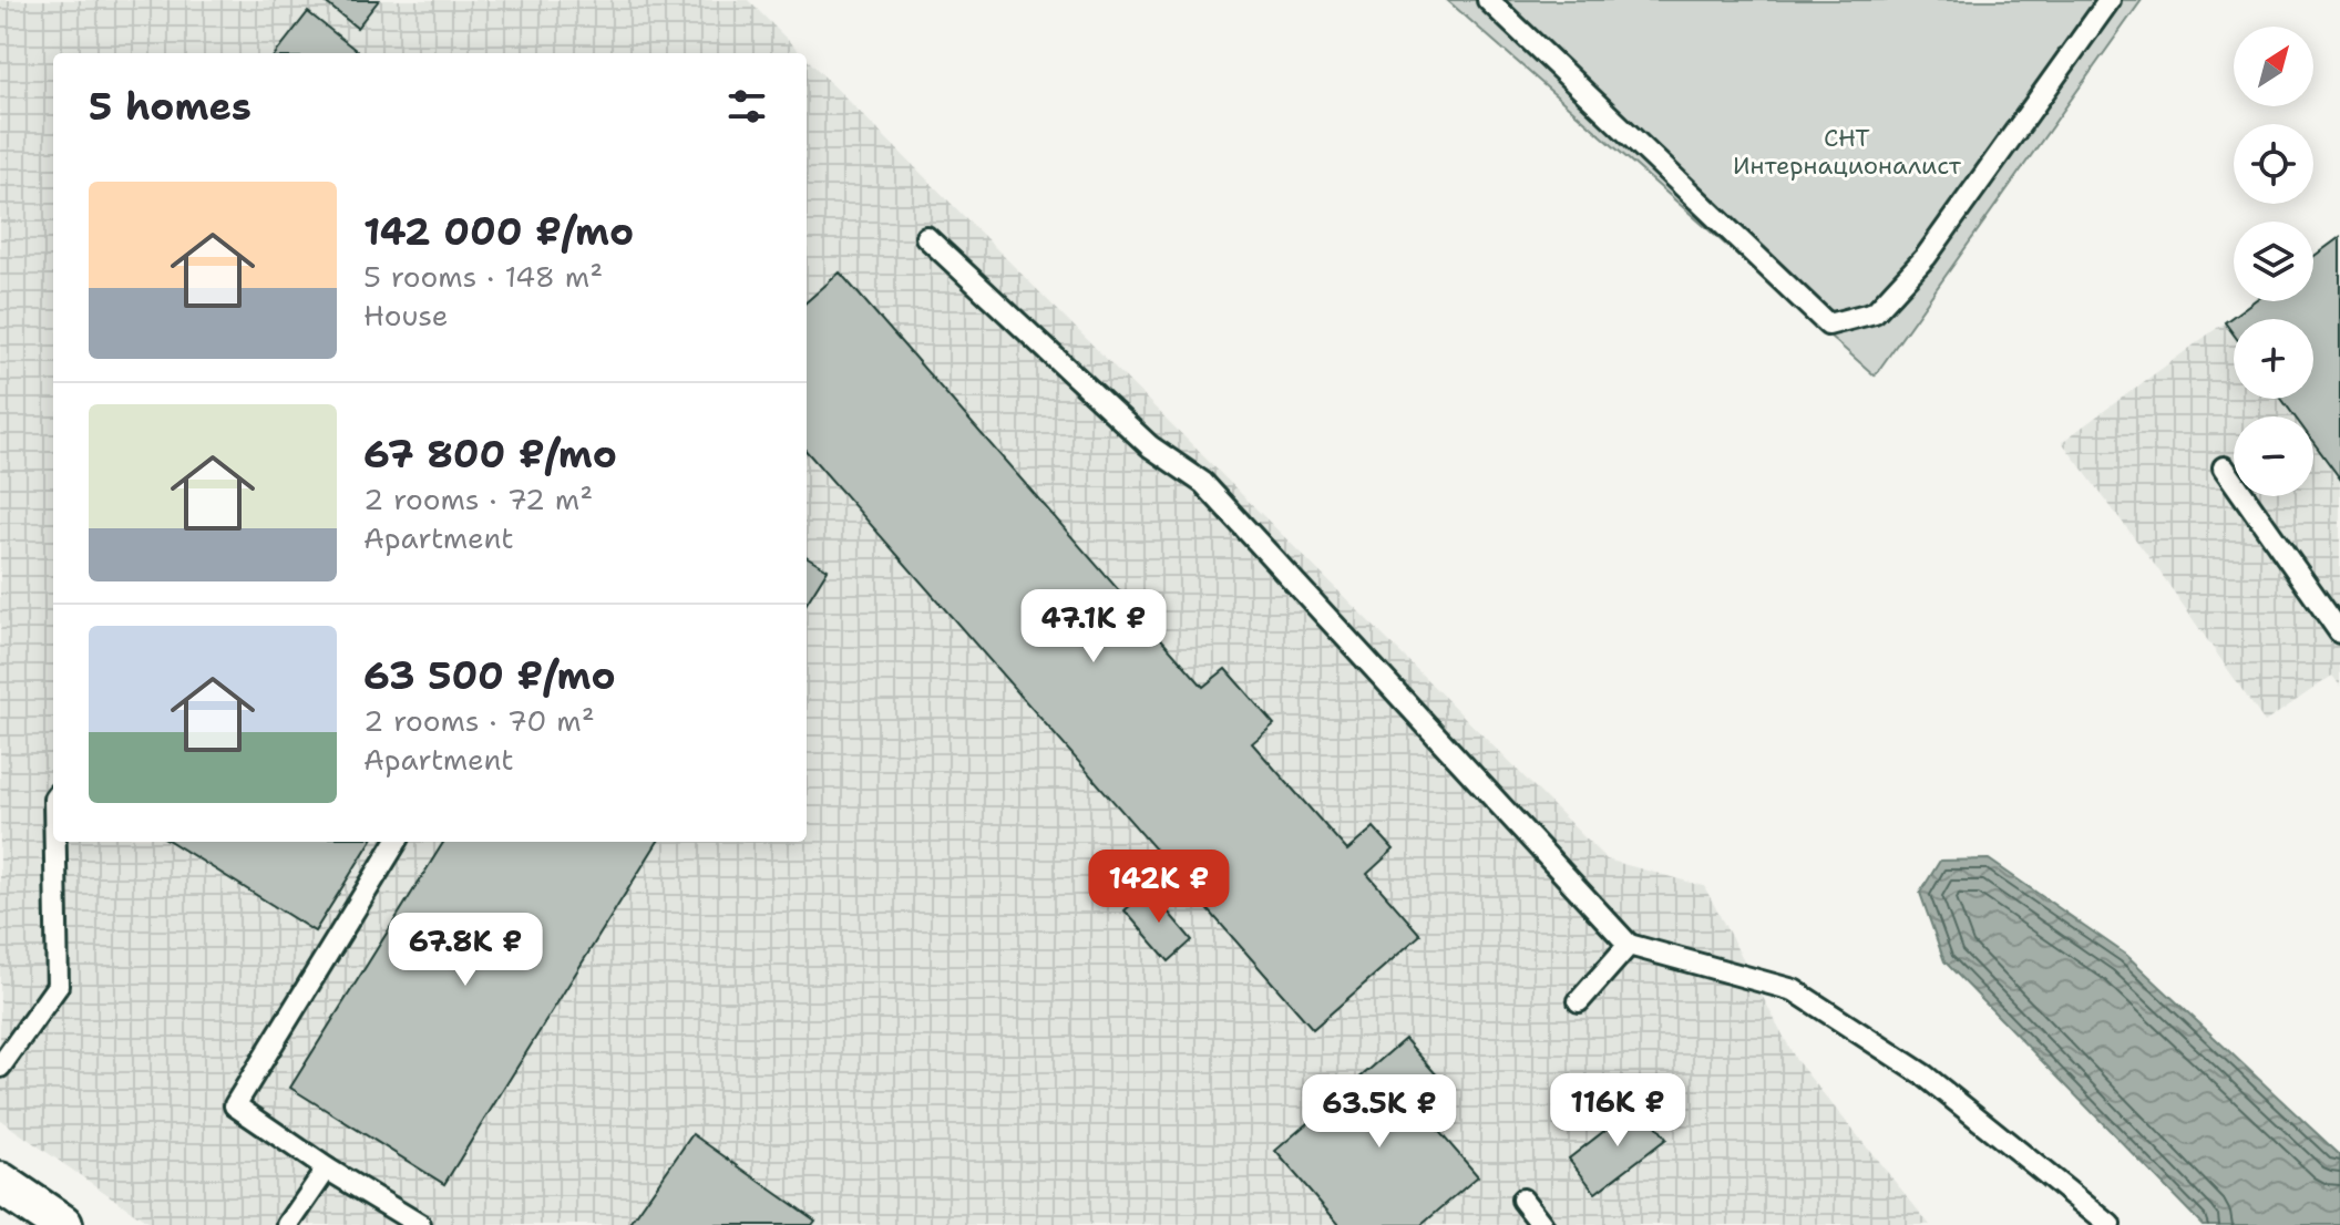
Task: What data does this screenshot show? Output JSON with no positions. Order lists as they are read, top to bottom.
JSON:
{
  "parks": ["СНТ Интернационалист"],
  "north": "top right",
  "page": {
    "map_buttons": ["+", "−"],
    "heading": "5 homes",
    "list": [
      {
        "name": "142 000 ₽/mo",
        "note": "5 rooms · 148 m² · House"
      },
      {
        "name": "67 800 ₽/mo",
        "note": "2 rooms · 72 m² · Apartment"
      },
      {
        "name": "63 500 ₽/mo",
        "note": "2 rooms · 70 m² · Apartment"
      }
    ],
    "price": [
      "47.1K ₽",
      "142K ₽",
      "67.8K ₽",
      "116K ₽",
      "63.5K ₽"
    ]
  }
}
